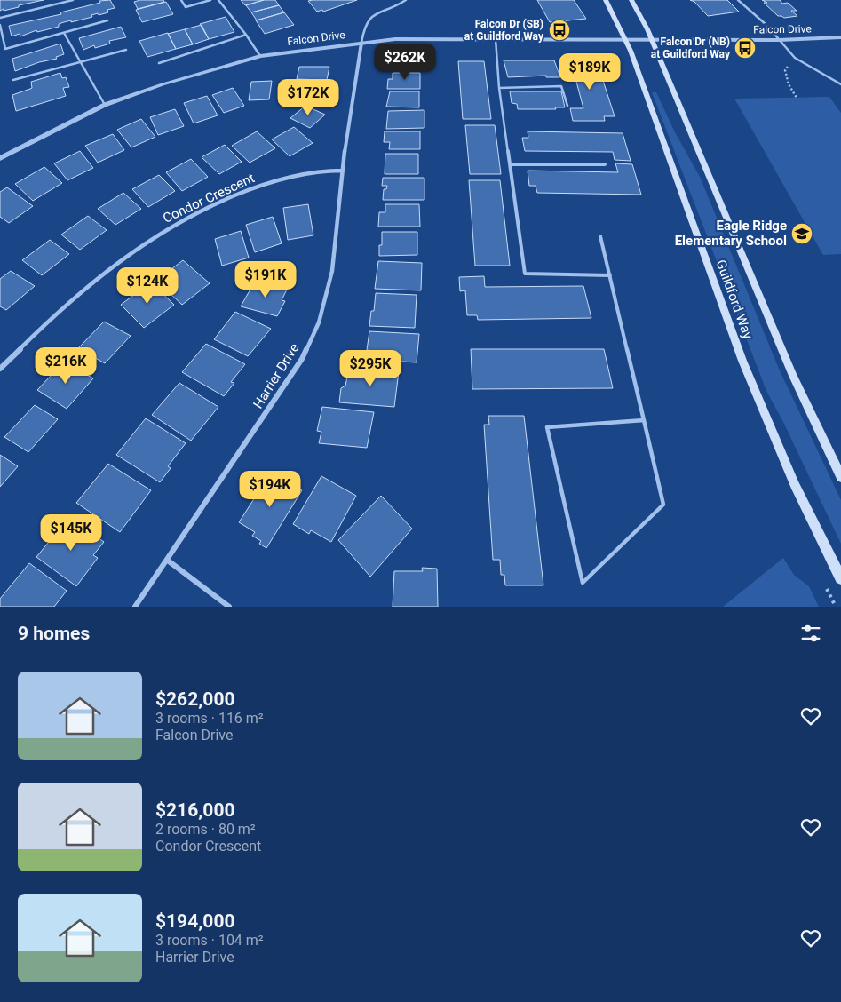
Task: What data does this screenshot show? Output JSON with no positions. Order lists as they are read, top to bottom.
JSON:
{
  "streets": {
    "main road": ["Guildford Way"],
    "street": ["Falcon Drive", "Condor Crescent", "Harrier Drive"]
  },
  "crossings": [
    ["Falcon Drive", "Guildford Way"],
    ["Falcon Drive", "Harrier Drive"],
    ["Condor Crescent", "Harrier Drive"]
  ],
  "places": {
    "bus stop": ["Falcon Dr (SB) at Guildford Way", "Falcon Dr (NB) at Guildford Way"],
    "school or university": ["Eagle Ridge Elementary School"]
  },
  "page": {
    "price": [
      "$262K",
      "$189K",
      "$172K",
      "$191K",
      "$124K",
      "$216K",
      "$295K",
      "$194K",
      "$145K"
    ],
    "heading": "9 homes",
    "list": [
      {
        "name": "$262,000",
        "note": "3 rooms · 116 m² · Falcon Drive"
      },
      {
        "name": "$216,000",
        "note": "2 rooms · 80 m² · Condor Crescent"
      },
      {
        "name": "$194,000",
        "note": "3 rooms · 104 m² · Harrier Drive"
      }
    ]
  }
}
